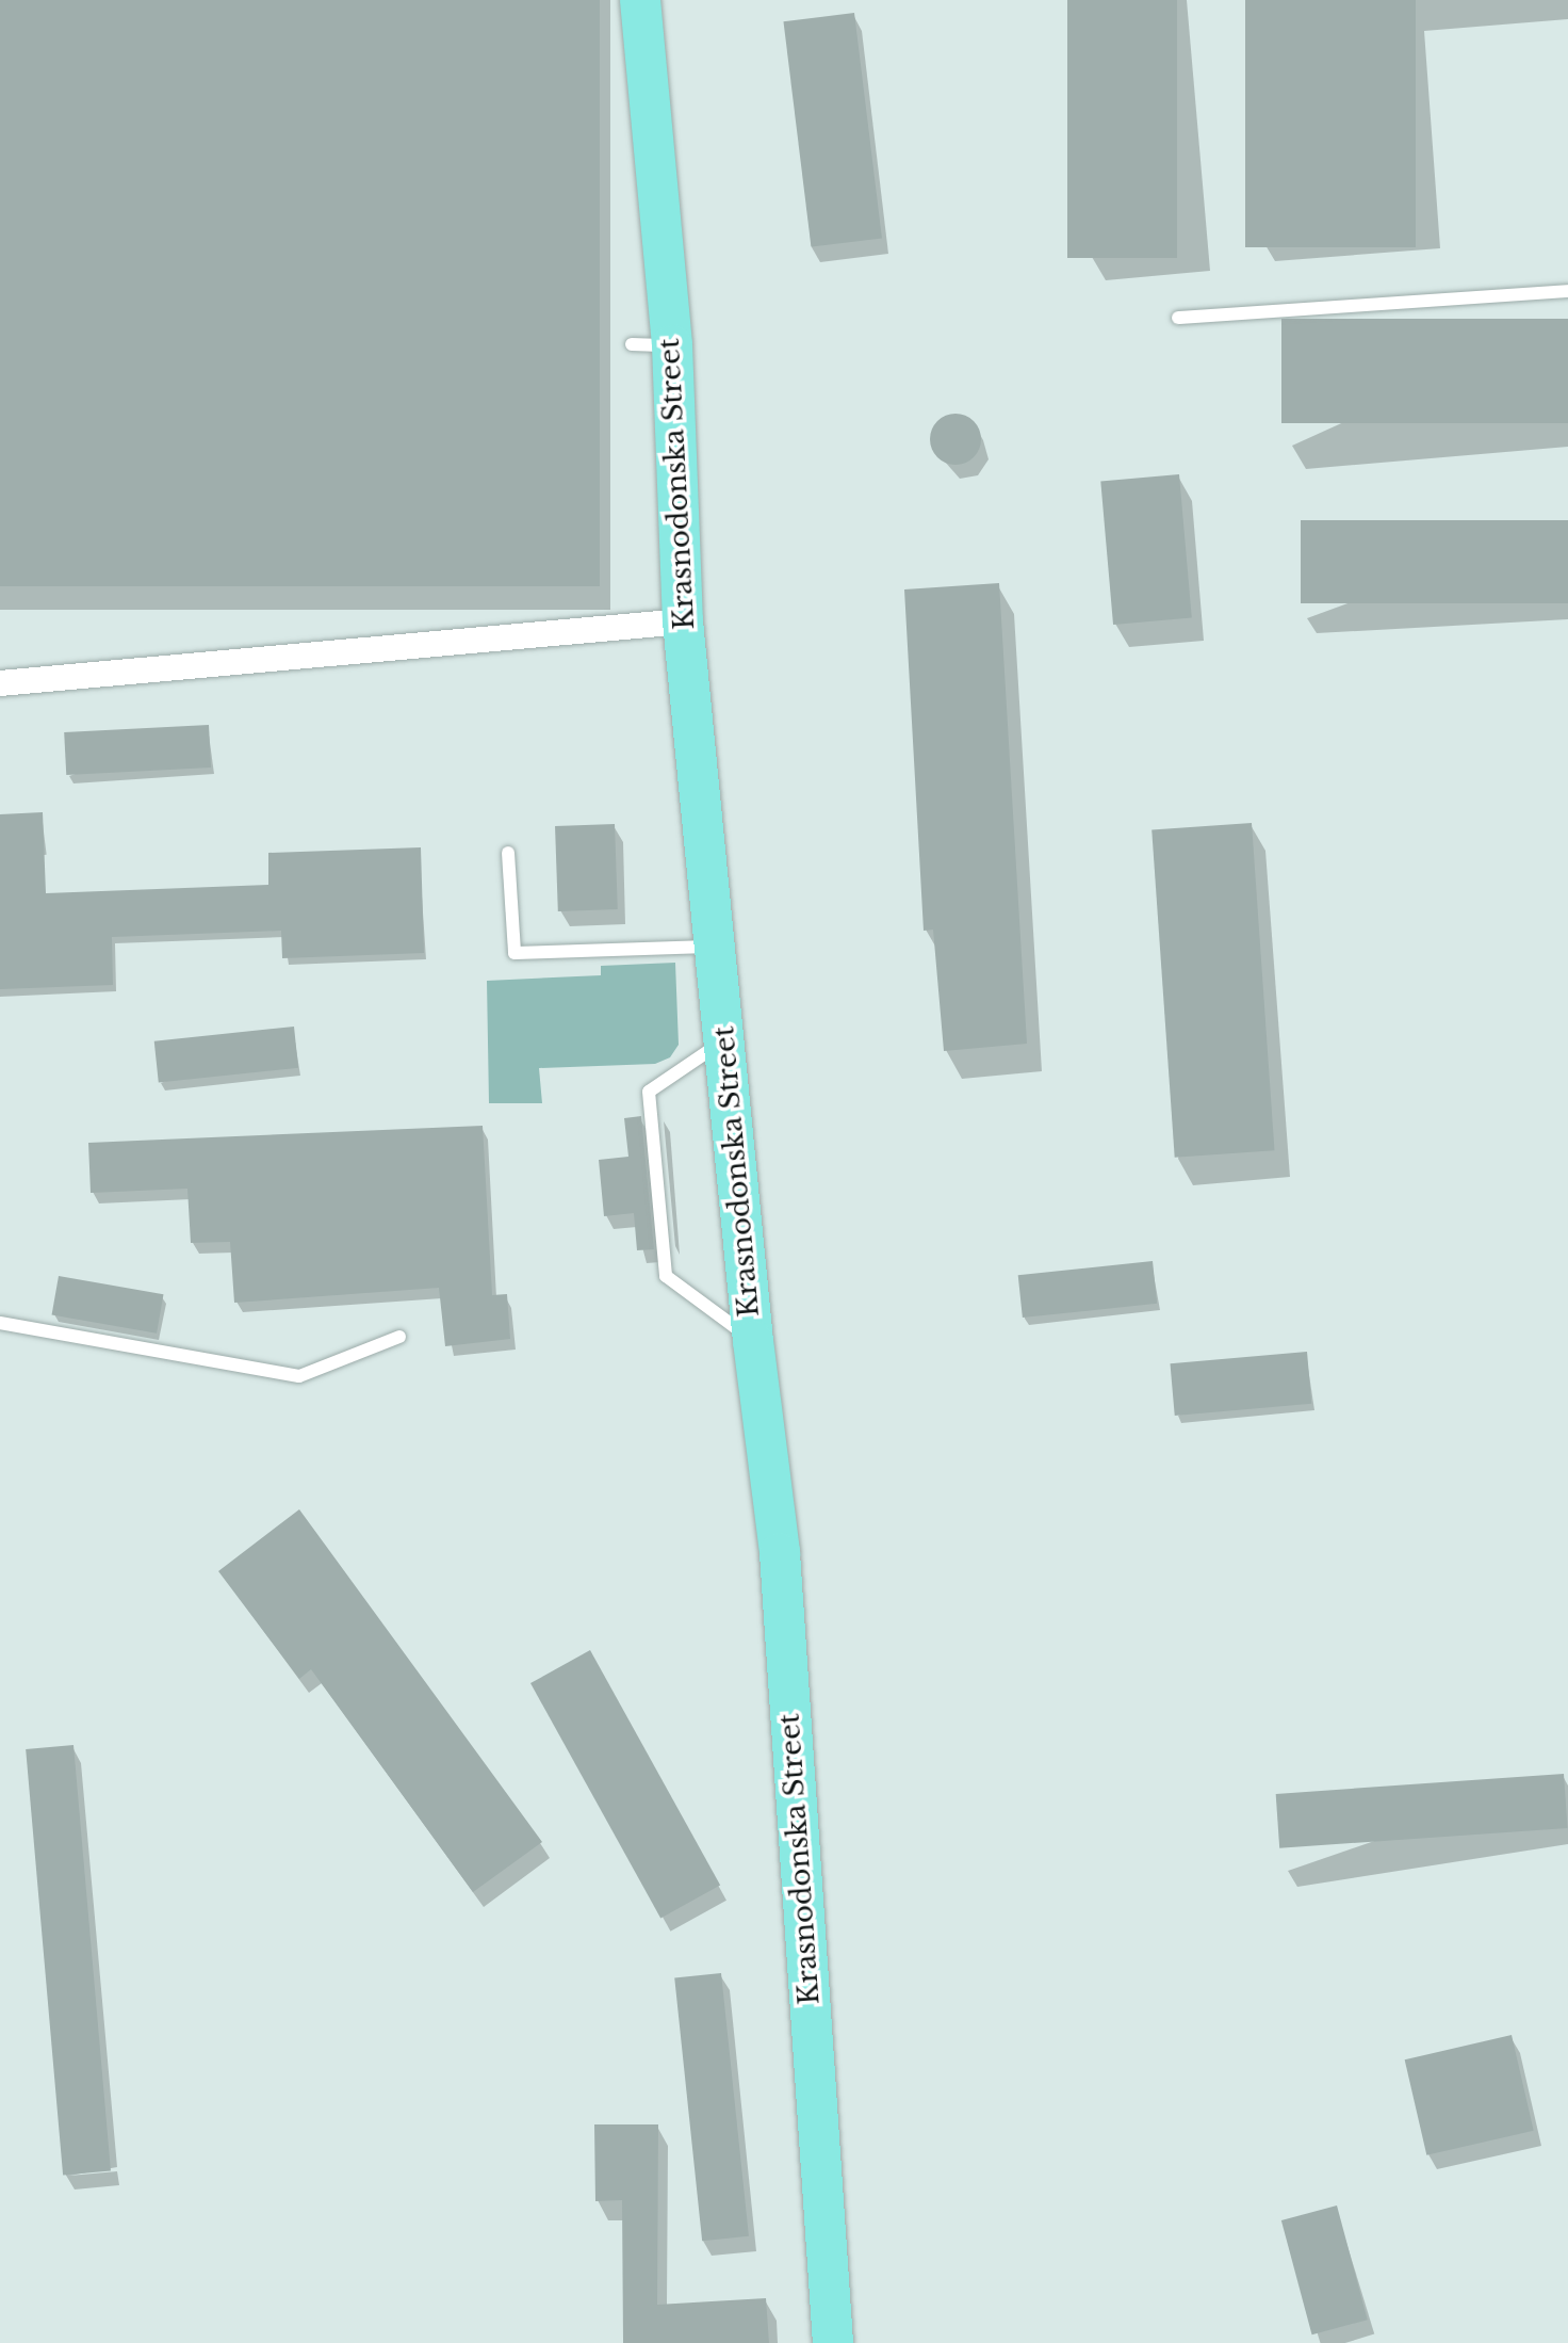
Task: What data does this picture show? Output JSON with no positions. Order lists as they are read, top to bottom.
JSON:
{
  "streets": {
    "main road": ["Krasnodonska Street"]
  }
}
